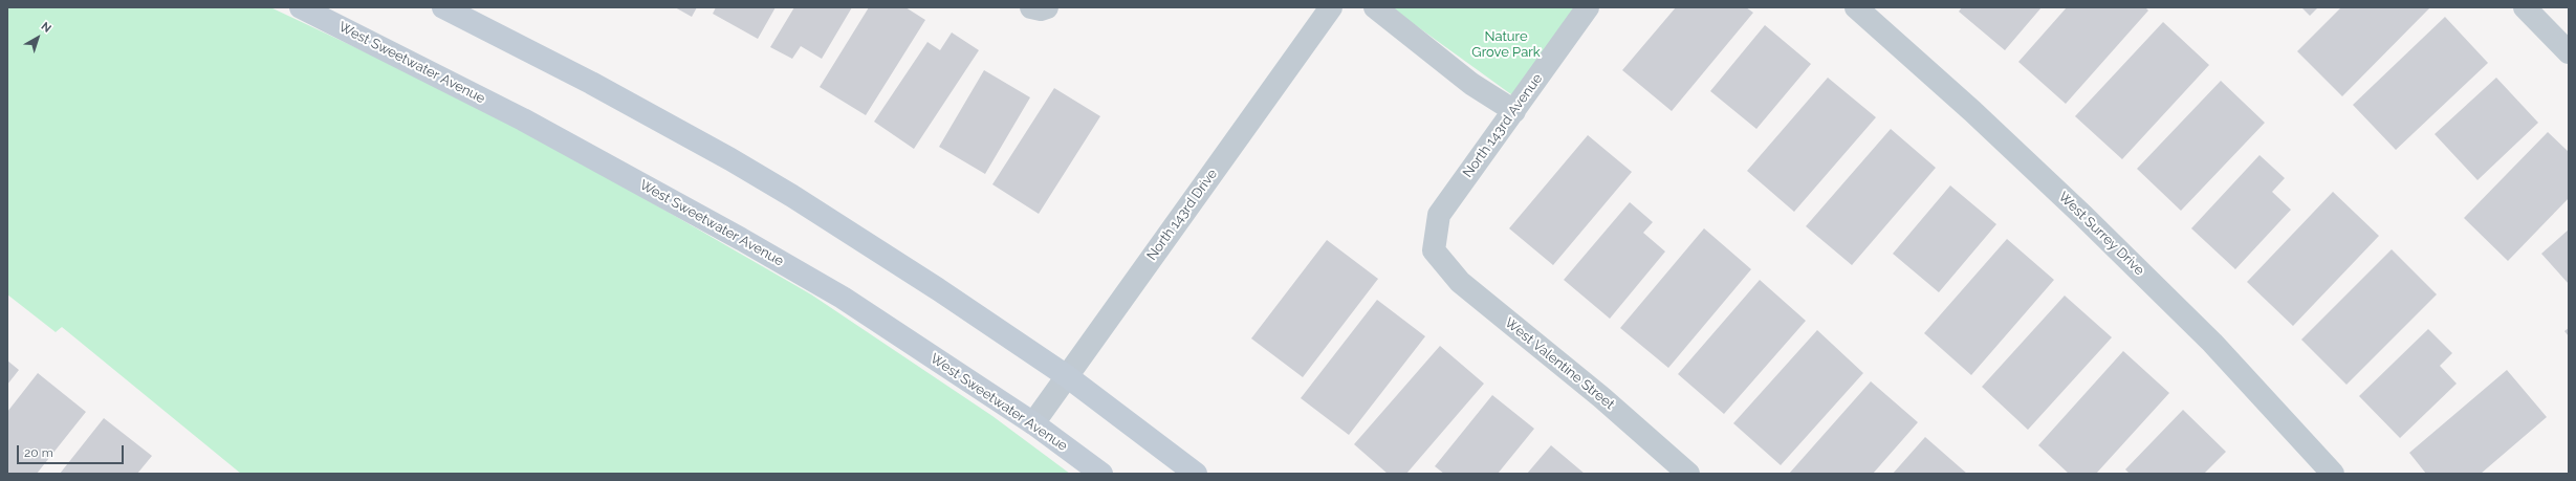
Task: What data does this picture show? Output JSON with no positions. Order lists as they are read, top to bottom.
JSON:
{
  "streets": {
    "street": [
      "West Sweetwater Avenue",
      "North 143rd Avenue",
      "North 143rd Drive",
      "West Surrey Drive",
      "West Valentine Street"
    ]
  },
  "crossings": [
    ["West Sweetwater Avenue", "North 143rd Drive"],
    ["North 143rd Avenue", "West Valentine Street"]
  ],
  "parks": ["Nature Grove Park"],
  "scale_bar": "20 m",
  "north": "top right"
}
